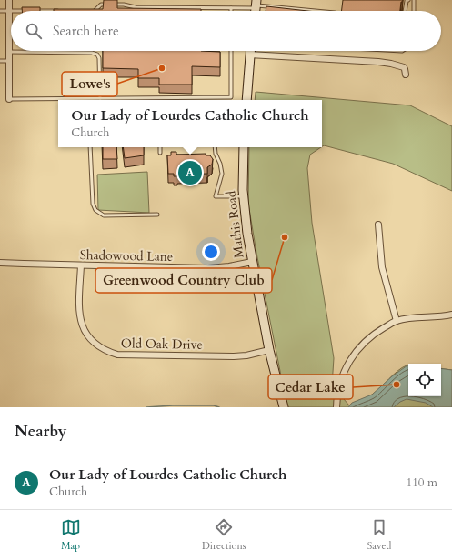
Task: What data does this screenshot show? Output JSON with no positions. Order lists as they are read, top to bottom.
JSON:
{
  "streets": {
    "street": ["Mathis Road", "Shadowood Lane", "Old Oak Drive"]
  },
  "crossings": [
    ["Mathis Road", "Shadowood Lane"],
    ["Mathis Road", "Old Oak Drive"],
    ["Shadowood Lane", "Old Oak Drive"]
  ],
  "places": ["Lowe's", "Greenwood Country Club", "Cedar Lake"],
  "page": {
    "search": "Search here",
    "popup": ["Our Lady of Lourdes Catholic Church", "Church"],
    "pins": "A",
    "heading": "Nearby",
    "list": [
      {
        "mark": "A",
        "name": "Our Lady of Lourdes Catholic Church",
        "note": "Church",
        "value": "110 m"
      }
    ],
    "nav": ["Map", "Directions", "Saved"]
  }
}
